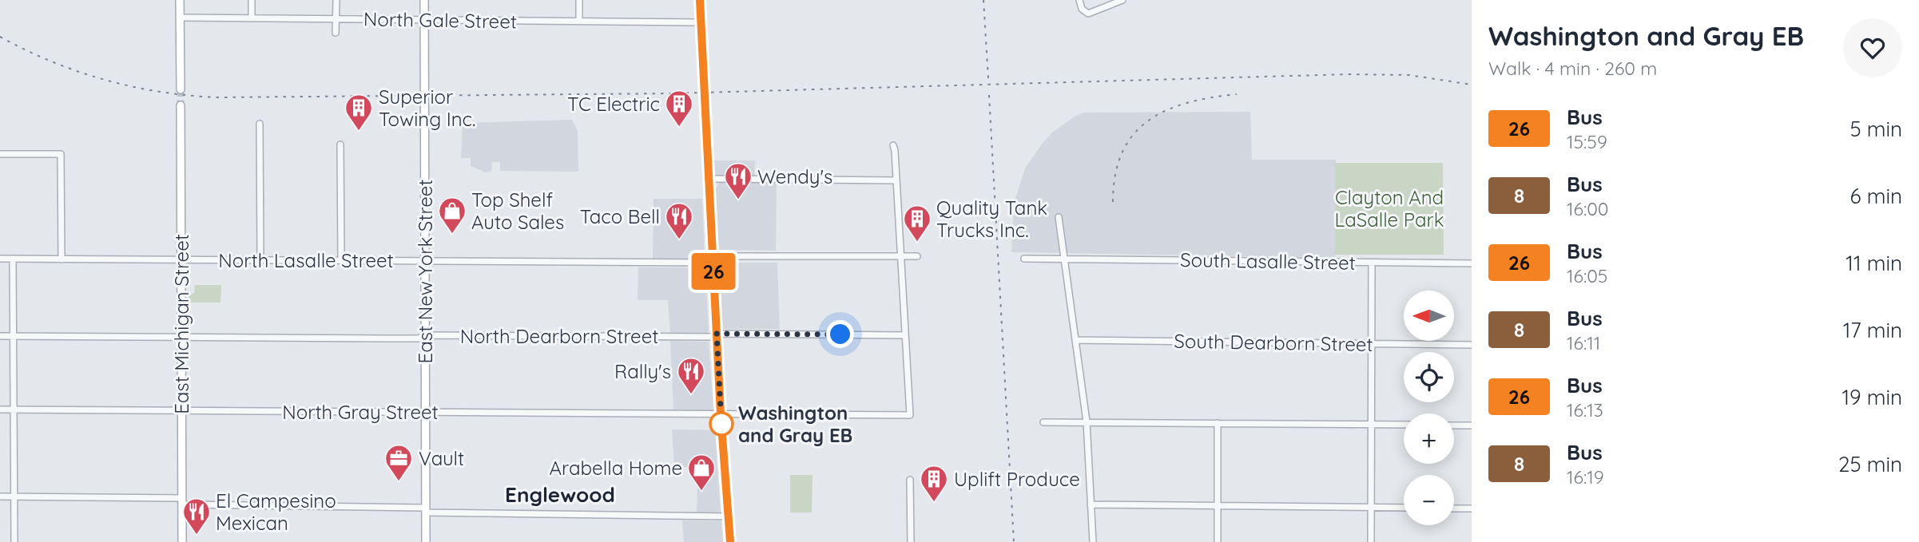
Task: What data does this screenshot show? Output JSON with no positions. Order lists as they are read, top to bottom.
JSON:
{
  "streets": {
    "main road": ["East New York Street", "East Michigan Street"],
    "street": [
      "North Gale Street",
      "North Lasalle Street",
      "South Lasalle Street",
      "North Dearborn Street",
      "South Dearborn Street",
      "North Gray Street"
    ]
  },
  "crossings": [
    ["North Gale Street", "East New York Street"],
    ["North Lasalle Street", "East New York Street"],
    ["North Lasalle Street", "East Michigan Street"],
    ["East New York Street", "North Dearborn Street"],
    ["East New York Street", "North Gray Street"],
    ["East Michigan Street", "North Dearborn Street"],
    ["East Michigan Street", "North Gray Street"]
  ],
  "districts": ["Englewood"],
  "parks": ["Clayton And LaSalle Park"],
  "places": {
    "building": [
      "TC Electric",
      "Superior Towing Inc.",
      "Quality Tank Trucks Inc.",
      "Uplift Produce"
    ],
    "restaurant": [
      "Wendy's",
      "Taco Bell",
      "Rally's",
      "El Campesino Mexican"
    ],
    "shop": ["Top Shelf Auto Sales", "Arabella Home"],
    "other": ["Washington and Gray EB"],
    "office": ["Vault"]
  },
  "lines": ["bus line 26"],
  "north": "left",
  "page": {
    "on_map": "26",
    "heading": ["Washington and Gray EB", "Walk · 4 min · 260 m"],
    "list": [
      {
        "mark": "26",
        "name": "Bus",
        "note": "15:59",
        "value": "5 min"
      },
      {
        "mark": "8",
        "name": "Bus",
        "note": "16:00",
        "value": "6 min"
      },
      {
        "mark": "26",
        "name": "Bus",
        "note": "16:05",
        "value": "11 min"
      },
      {
        "mark": "8",
        "name": "Bus",
        "note": "16:11",
        "value": "17 min"
      },
      {
        "mark": "26",
        "name": "Bus",
        "note": "16:13",
        "value": "19 min"
      },
      {
        "mark": "8",
        "name": "Bus",
        "note": "16:19",
        "value": "25 min"
      }
    ],
    "map_buttons": ["+", "−"]
  }
}
